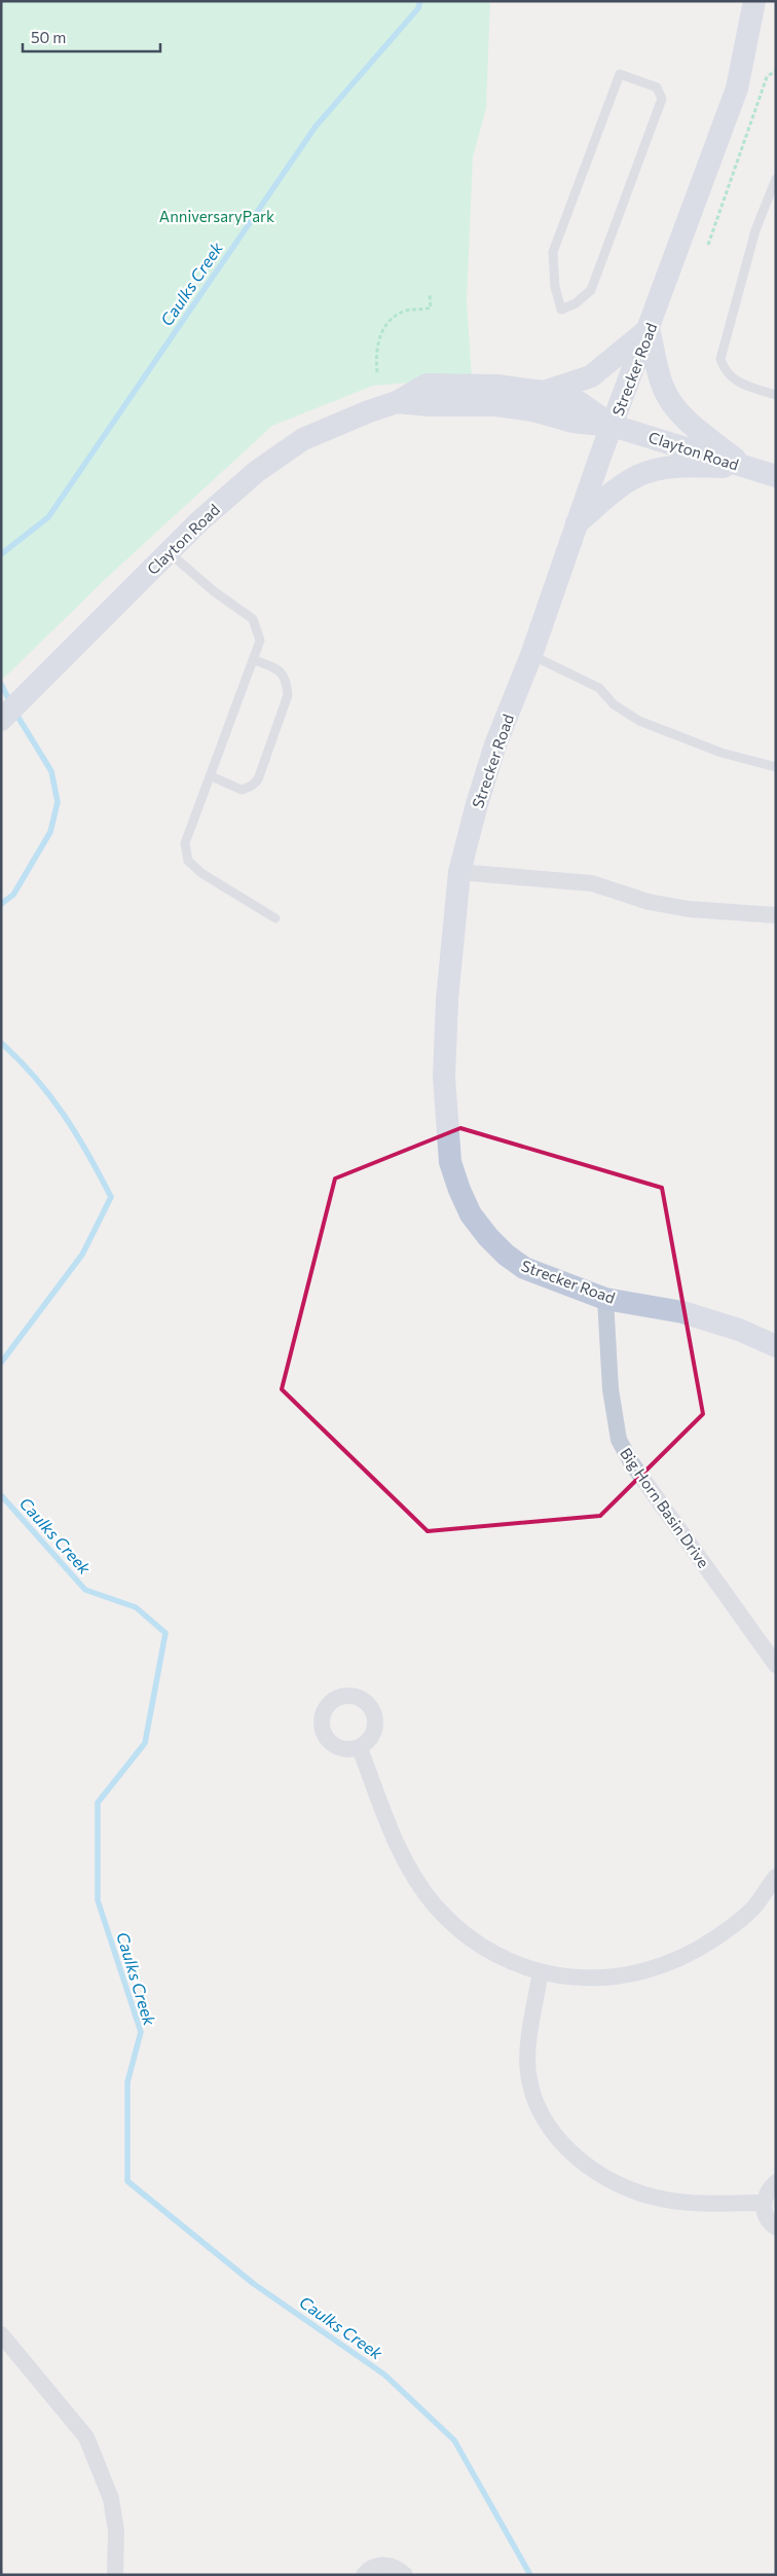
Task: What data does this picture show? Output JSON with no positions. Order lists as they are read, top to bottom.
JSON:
{
  "streets": {
    "main road": ["Strecker Road", "Clayton Road"],
    "street": ["Big Horn Basin Drive"]
  },
  "crossings": [
    ["Strecker Road", "Clayton Road"],
    ["Strecker Road", "Big Horn Basin Drive"]
  ],
  "water": ["Caulks Creek"],
  "parks": ["AnniversaryPark"],
  "scale_bar": "50 m"
}
